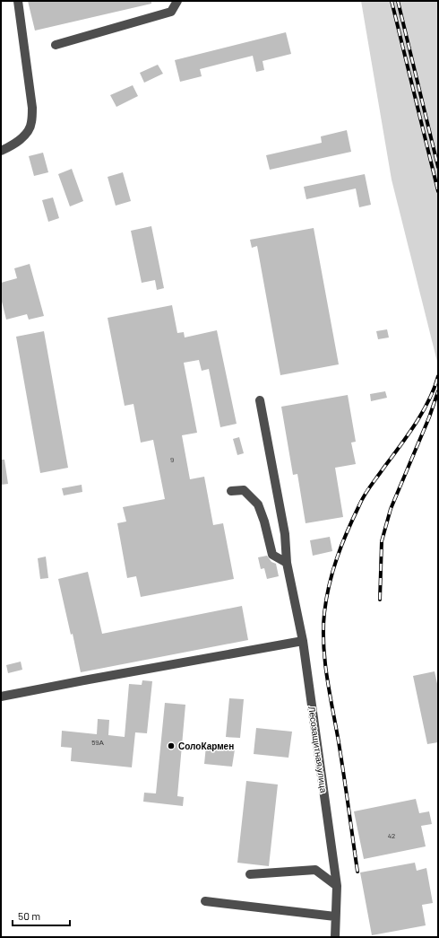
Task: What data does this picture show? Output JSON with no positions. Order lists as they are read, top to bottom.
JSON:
{
  "streets": {
    "street": ["Лесозащитная улица"]
  },
  "places": ["СолоКармен"],
  "house_numbers": ["9", "59А", "42"],
  "scale_bar": "50 m"
}
